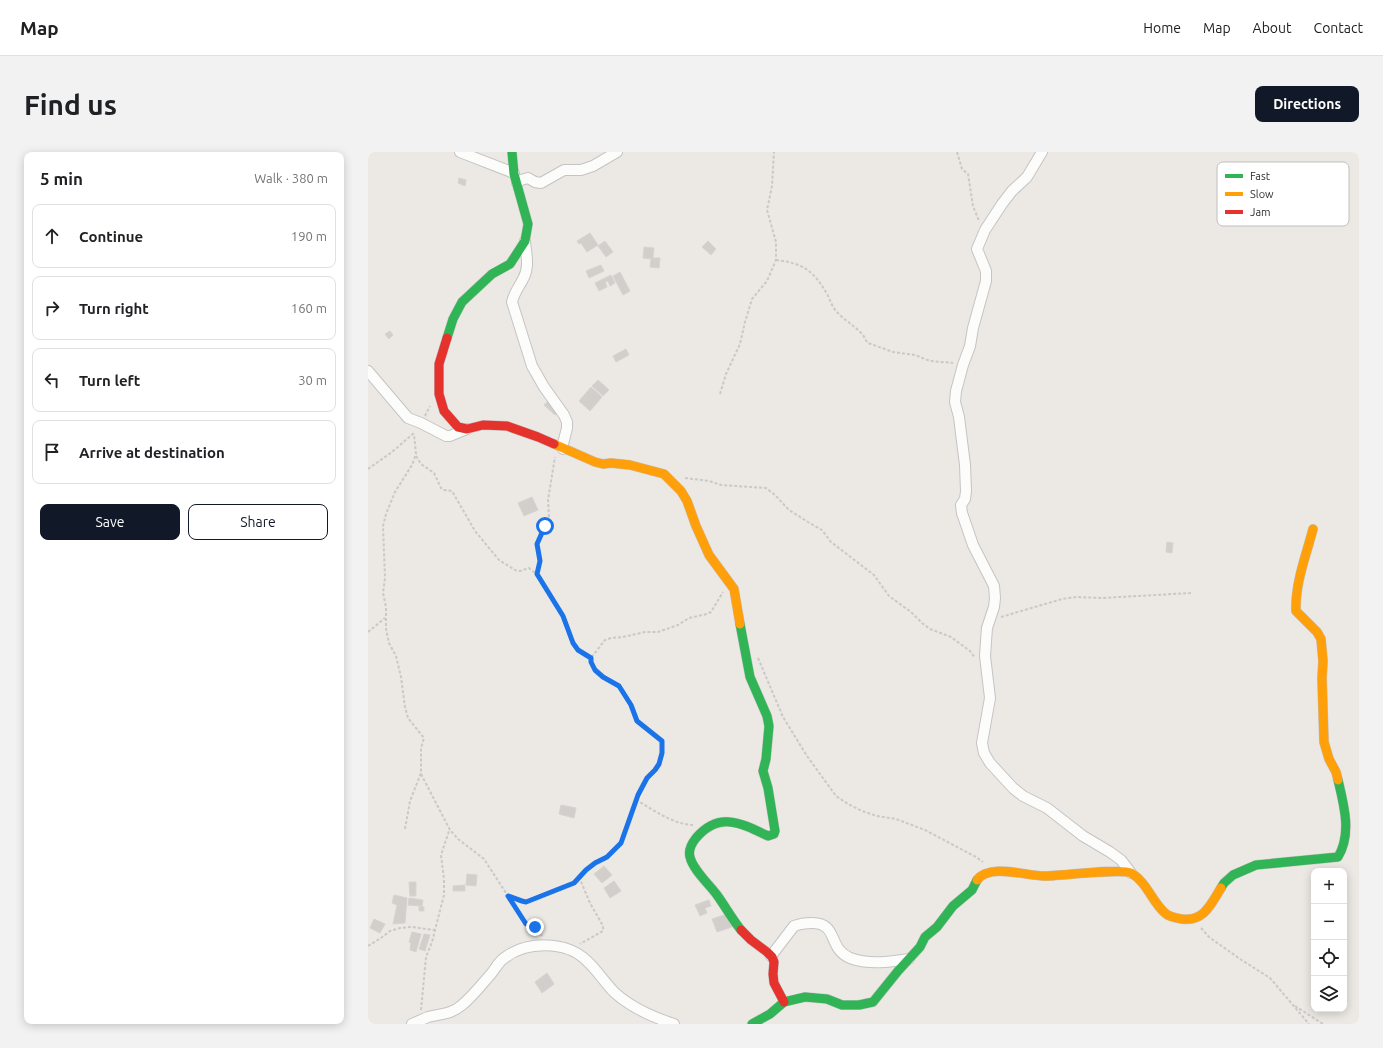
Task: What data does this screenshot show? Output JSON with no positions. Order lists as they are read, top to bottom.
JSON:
{
  "legend": ["Fast", "Slow", "Jam"],
  "page": {
    "header": "Map",
    "nav": [
      "Home",
      "Map",
      "About",
      "Contact"
    ],
    "buttons": [
      "Directions",
      ["Save", "Share"]
    ],
    "title": "Find us",
    "heading": ["5 min", "Walk · 380 m"],
    "list": [
      ["Continue", "190 m"],
      ["Turn right", "160 m"],
      ["Turn left", "30 m"],
      "Arrive at destination"
    ],
    "map_buttons": ["+", "−"]
  }
}
